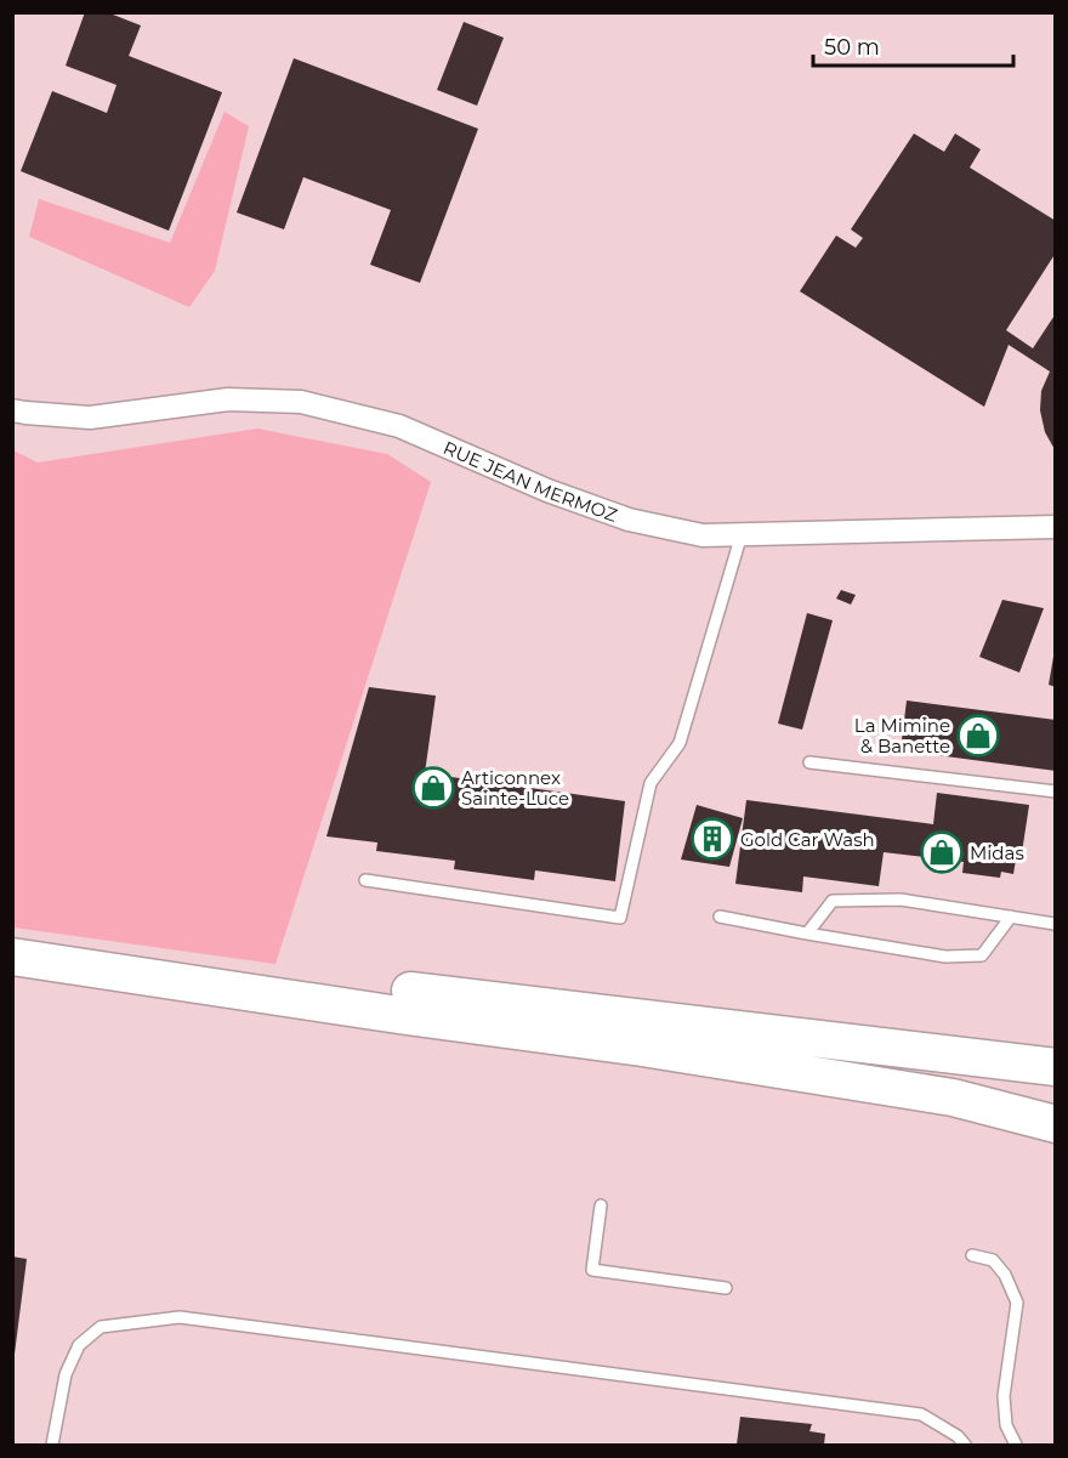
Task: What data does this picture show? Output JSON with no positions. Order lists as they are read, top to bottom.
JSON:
{
  "streets": {
    "street": ["RUE JEAN MERMOZ"]
  },
  "places": {
    "shop": ["La Mimine & Banette", "Articonnex Sainte-Luce", "Midas"],
    "building": ["Gold Car Wash"]
  },
  "scale_bar": "50 m"
}
